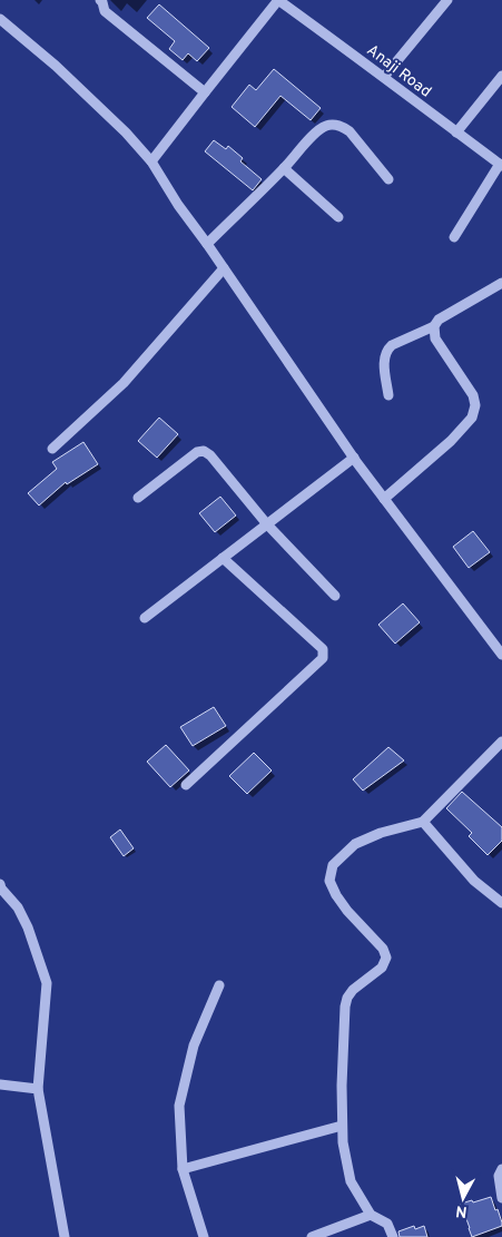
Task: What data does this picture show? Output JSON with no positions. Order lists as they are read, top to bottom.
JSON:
{
  "streets": {
    "street": ["Anaji Road"]
  },
  "north": "bottom"
}
